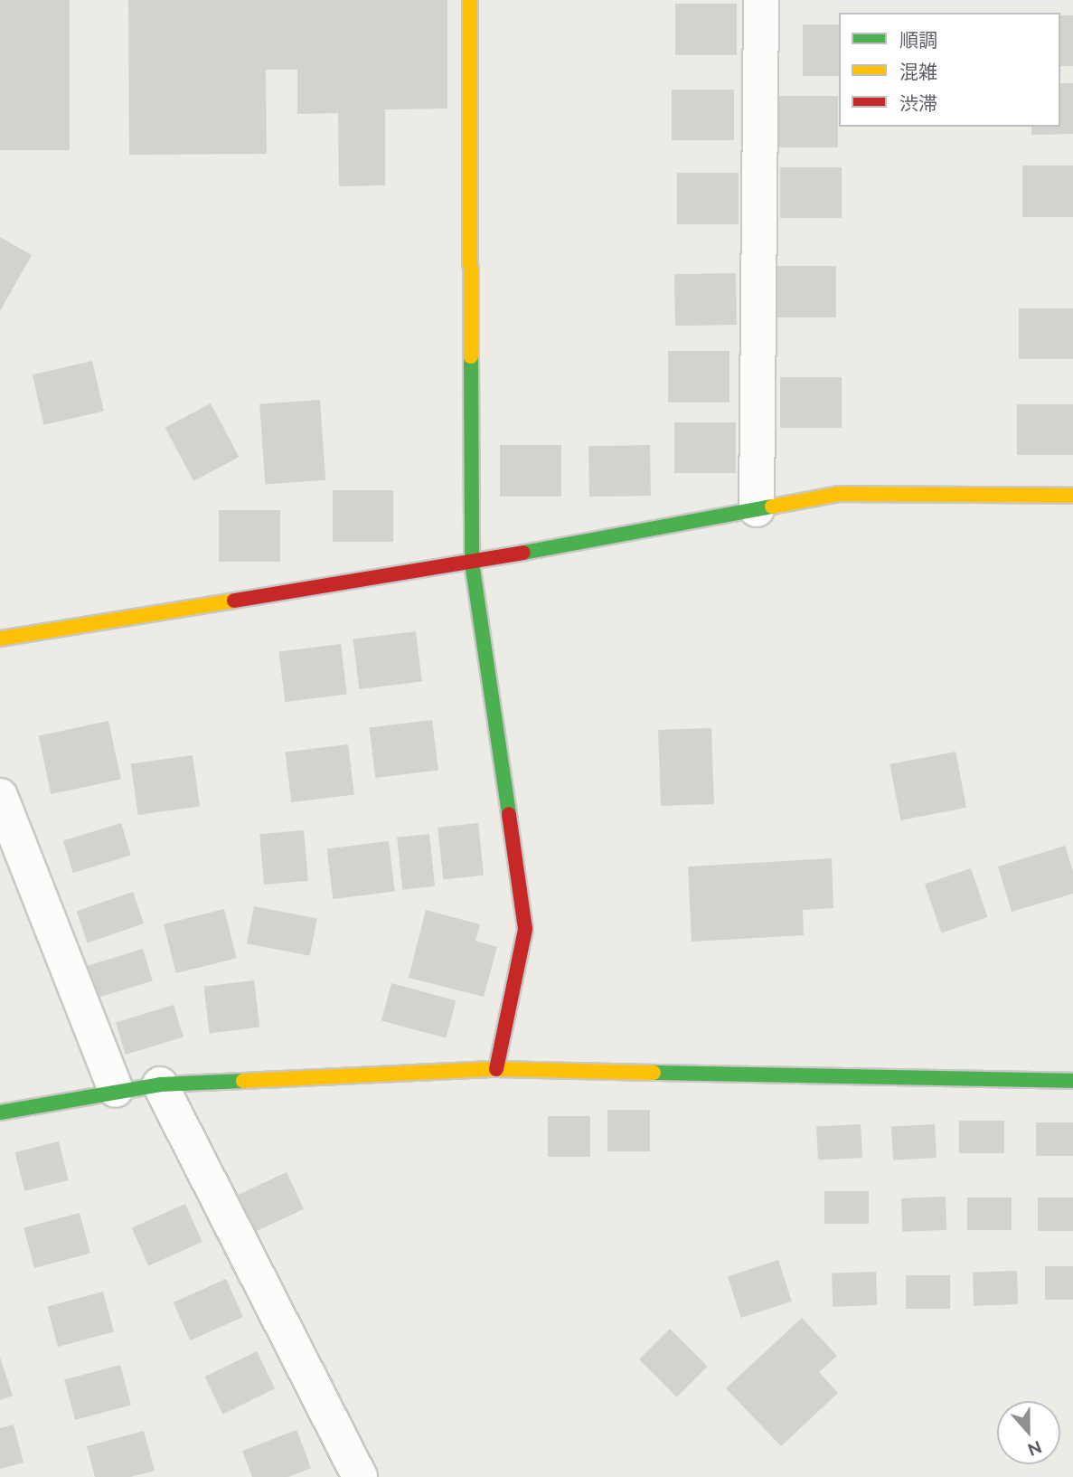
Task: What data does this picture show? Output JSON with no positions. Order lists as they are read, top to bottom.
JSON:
{
  "legend": ["順調", "混雑", "渋滞"],
  "north": "bottom"
}
